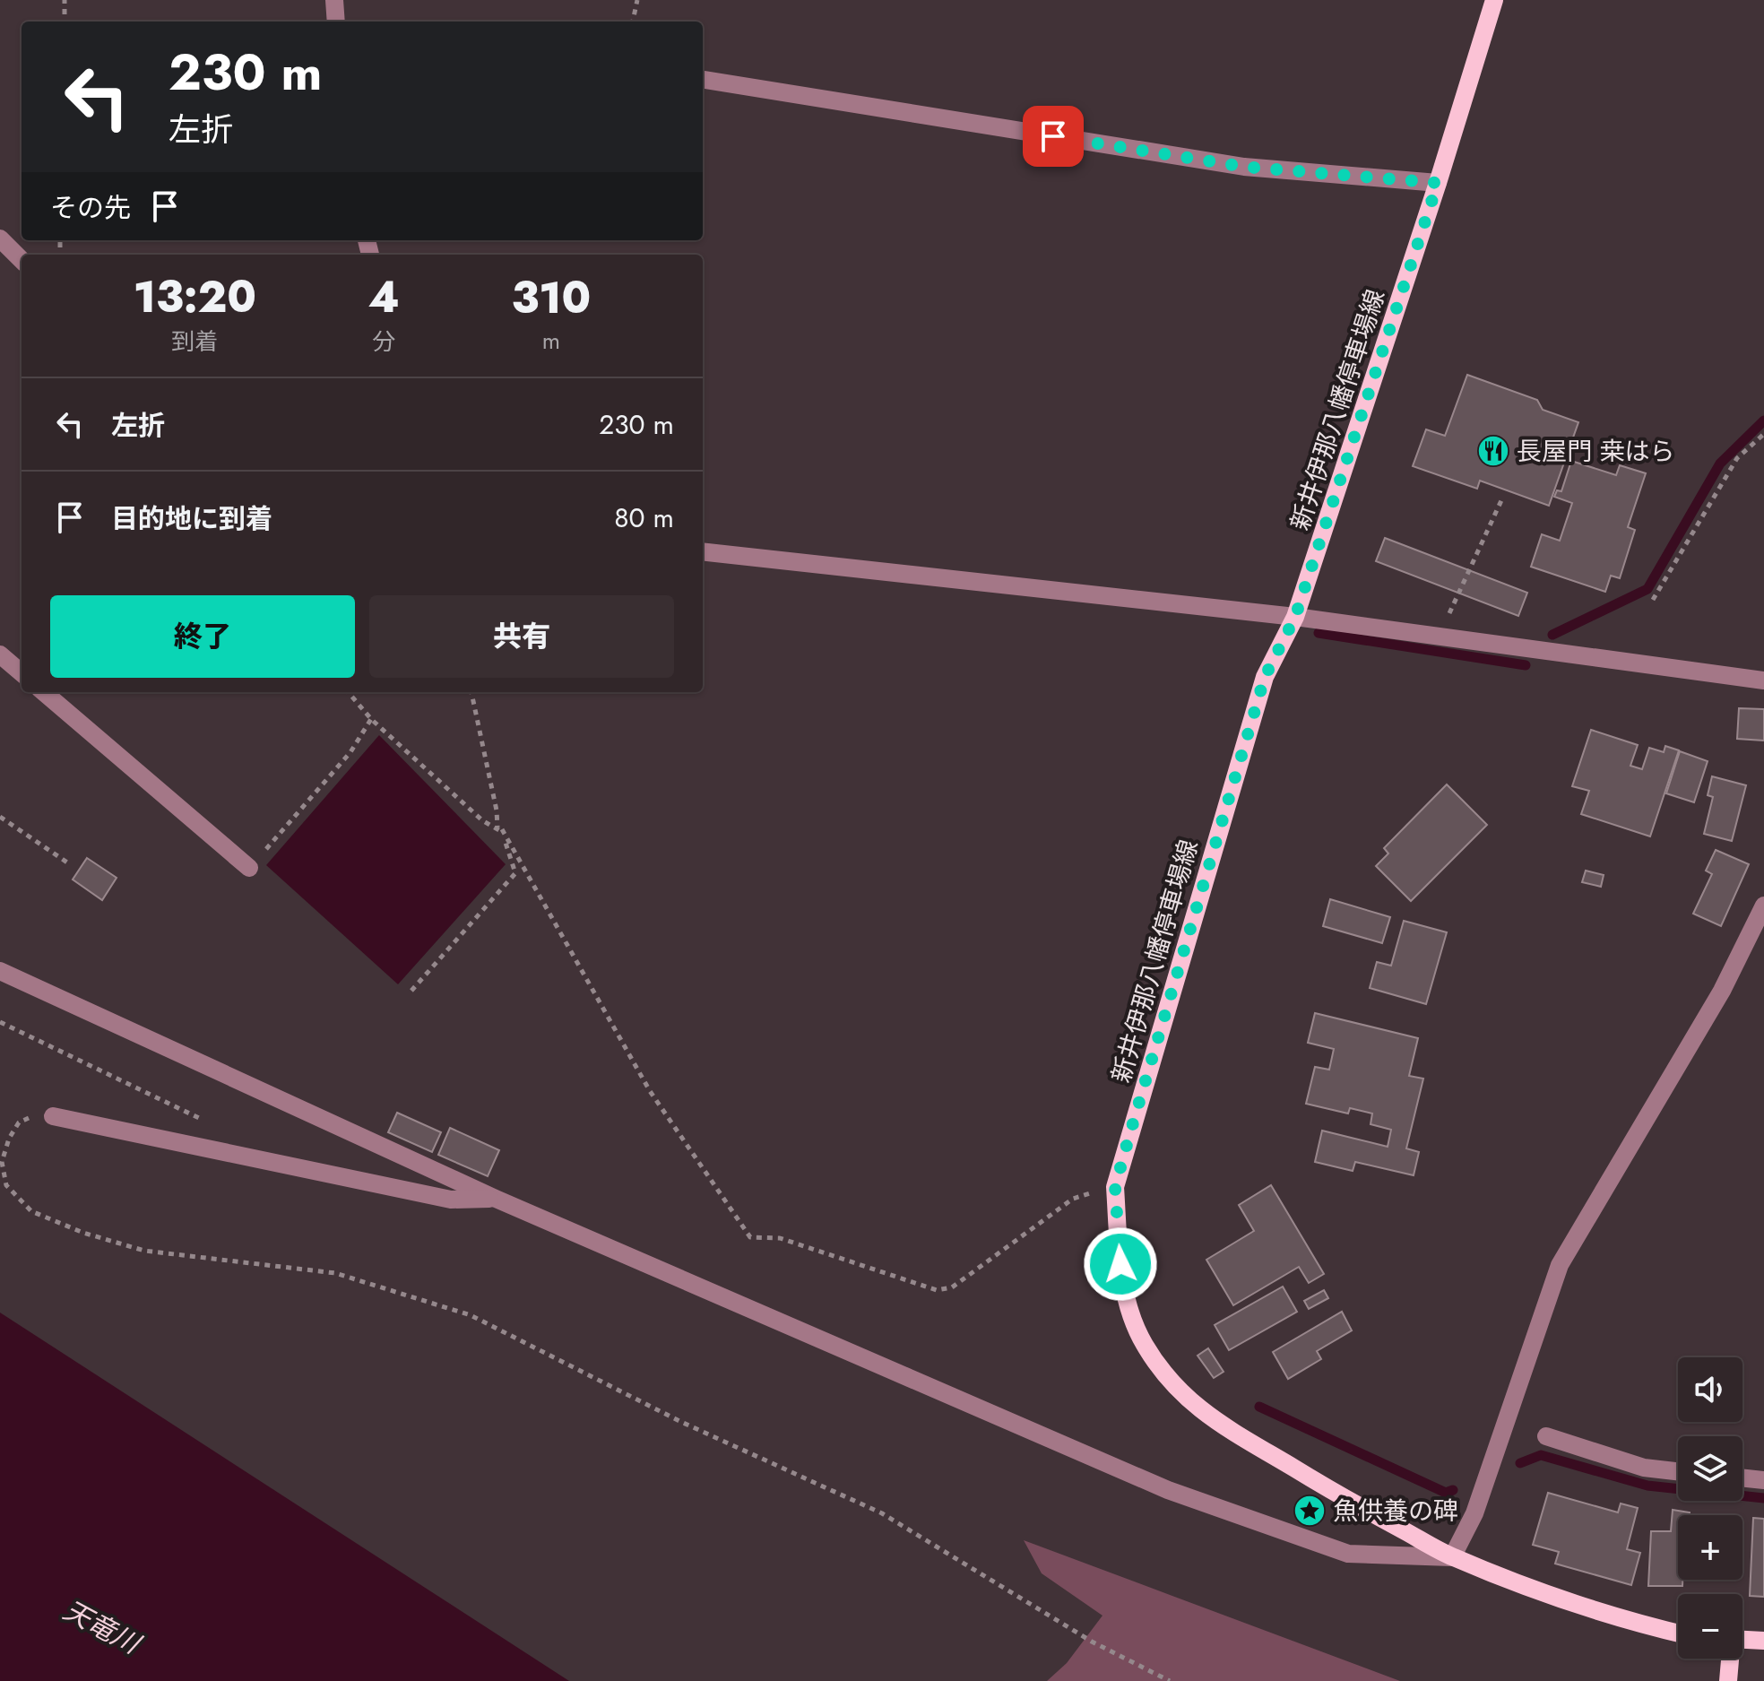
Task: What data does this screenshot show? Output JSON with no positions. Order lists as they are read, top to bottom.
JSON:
{
  "streets": {
    "main road": ["新井伊那八幡停車場線"]
  },
  "water": ["天竜川"],
  "places": {
    "restaurant": ["長屋門 桒はら"],
    "place": ["魚供養の碑"]
  },
  "page": {
    "turn": ["230 m", "左折"],
    "then": "その先",
    "eta": [
      "13:20",
      "到着",
      "4",
      "分",
      "310",
      "m"
    ],
    "list": [
      {
        "name": "左折",
        "value": "230 m"
      },
      {
        "name": "目的地に到着",
        "value": "80 m"
      }
    ],
    "buttons": ["終了", "共有"],
    "map_buttons": ["+", "−"]
  }
}
